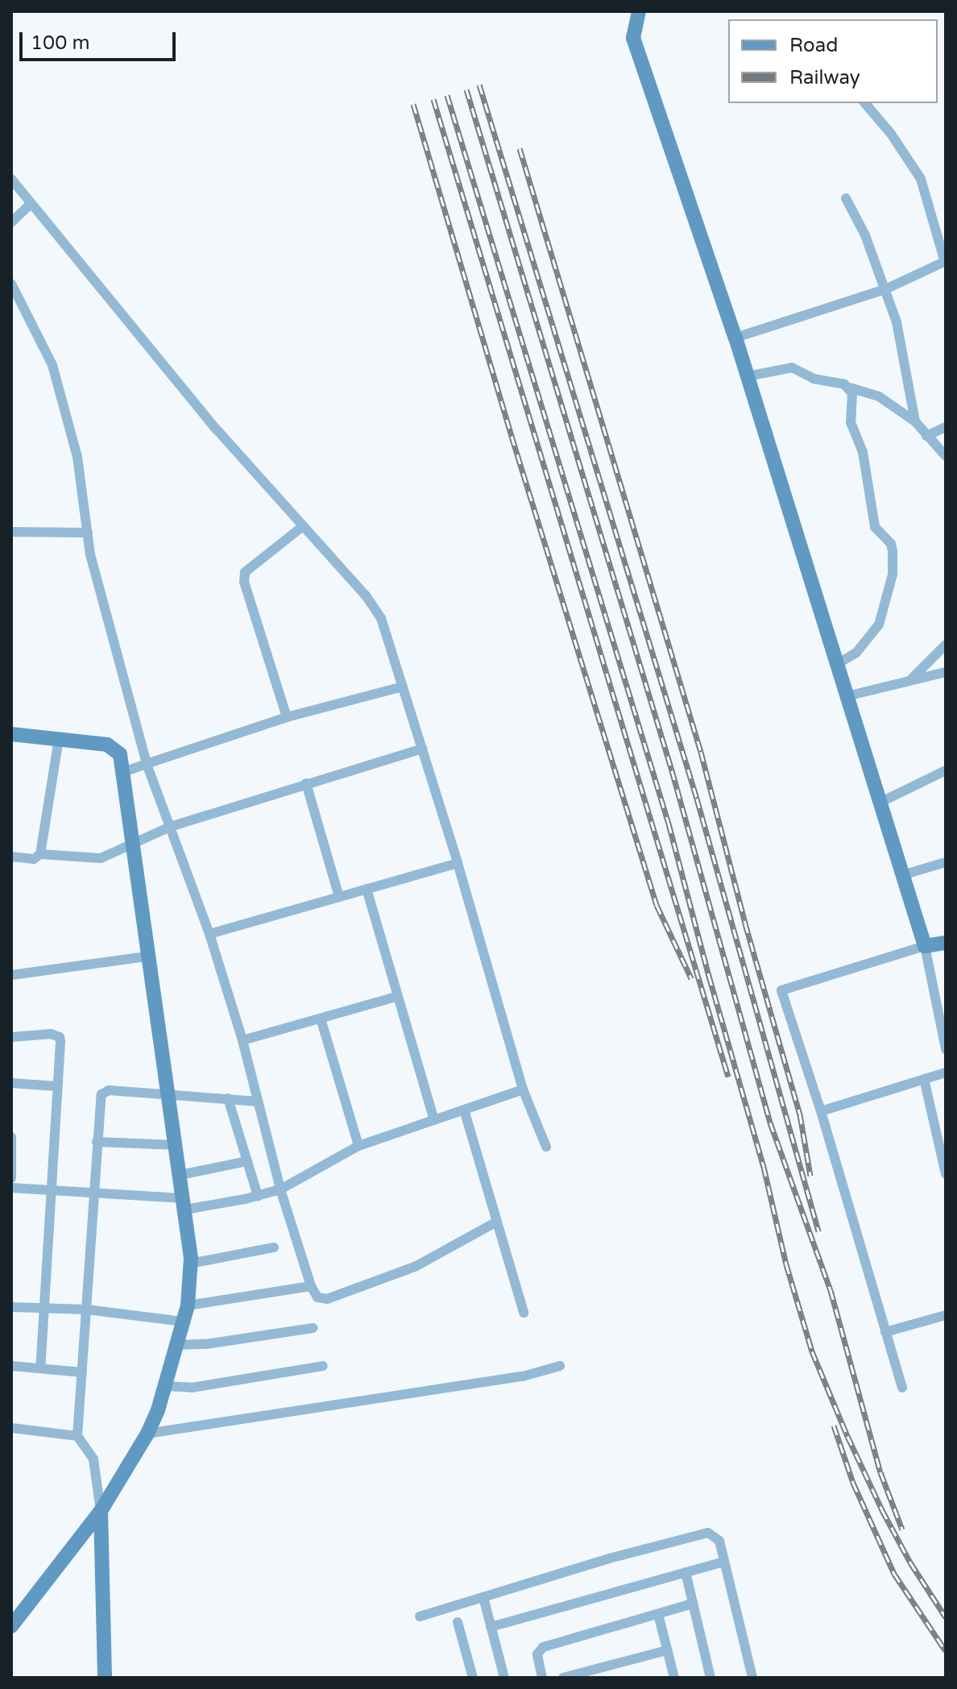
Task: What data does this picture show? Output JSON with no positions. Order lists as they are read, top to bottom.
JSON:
{
  "legend": ["Road", "Railway"],
  "scale_bar": "100 m"
}
